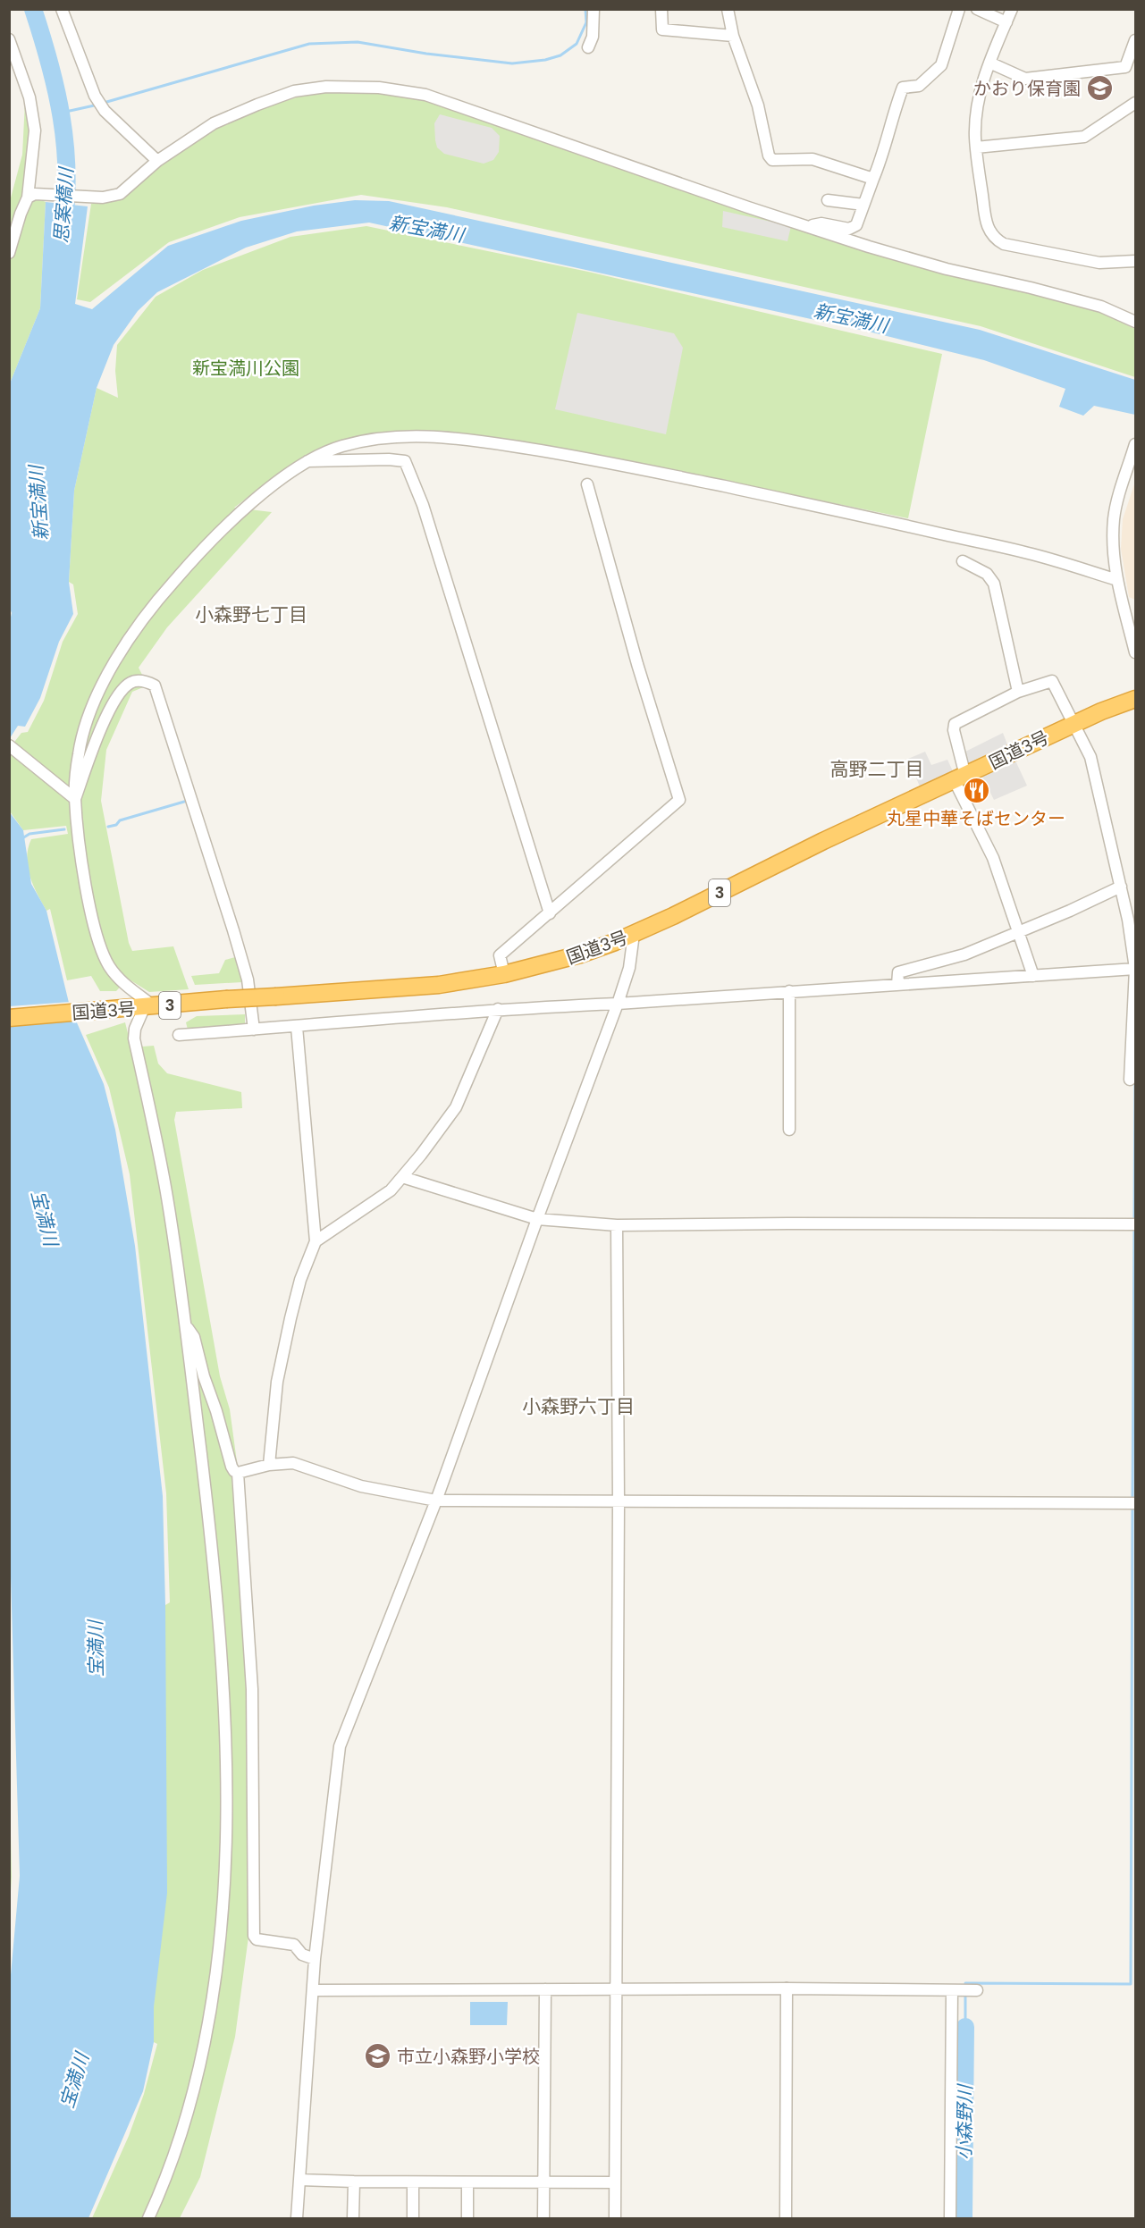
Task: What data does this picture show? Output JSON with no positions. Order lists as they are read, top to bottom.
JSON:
{
  "streets": {
    "highway": ["国道3号", "3"]
  },
  "districts": ["小森野七丁目", "高野二丁目", "小森野六丁目"],
  "water": [
    "思案橋川",
    "新宝満川",
    "宝満川",
    "小森野川"
  ],
  "parks": ["新宝満川公園"],
  "places": {
    "school or university": ["かおり保育園", "市立小森野小学校"],
    "restaurant": ["丸星中華そばセンター"]
  }
}
